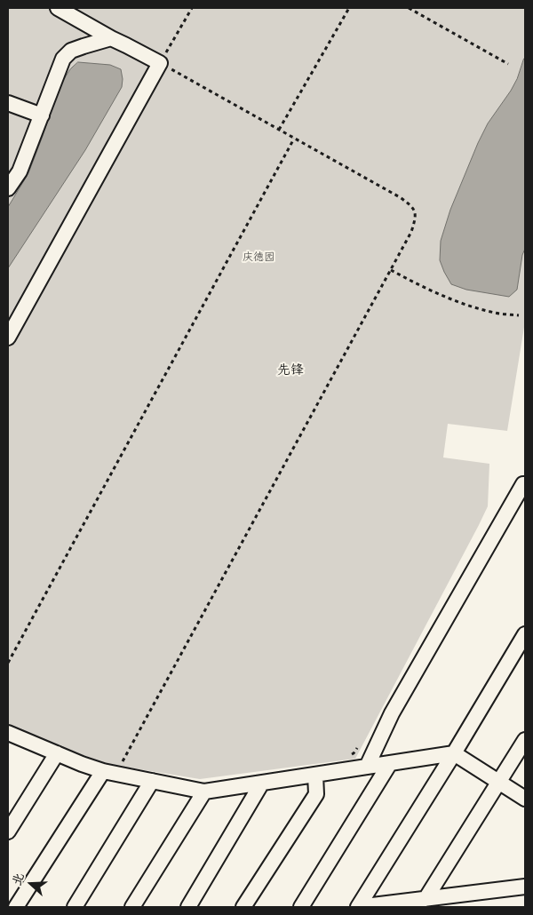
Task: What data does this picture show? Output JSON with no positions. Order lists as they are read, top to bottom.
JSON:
{
  "districts": ["先锋"],
  "parks": ["庆德园"],
  "north": "left"
}
